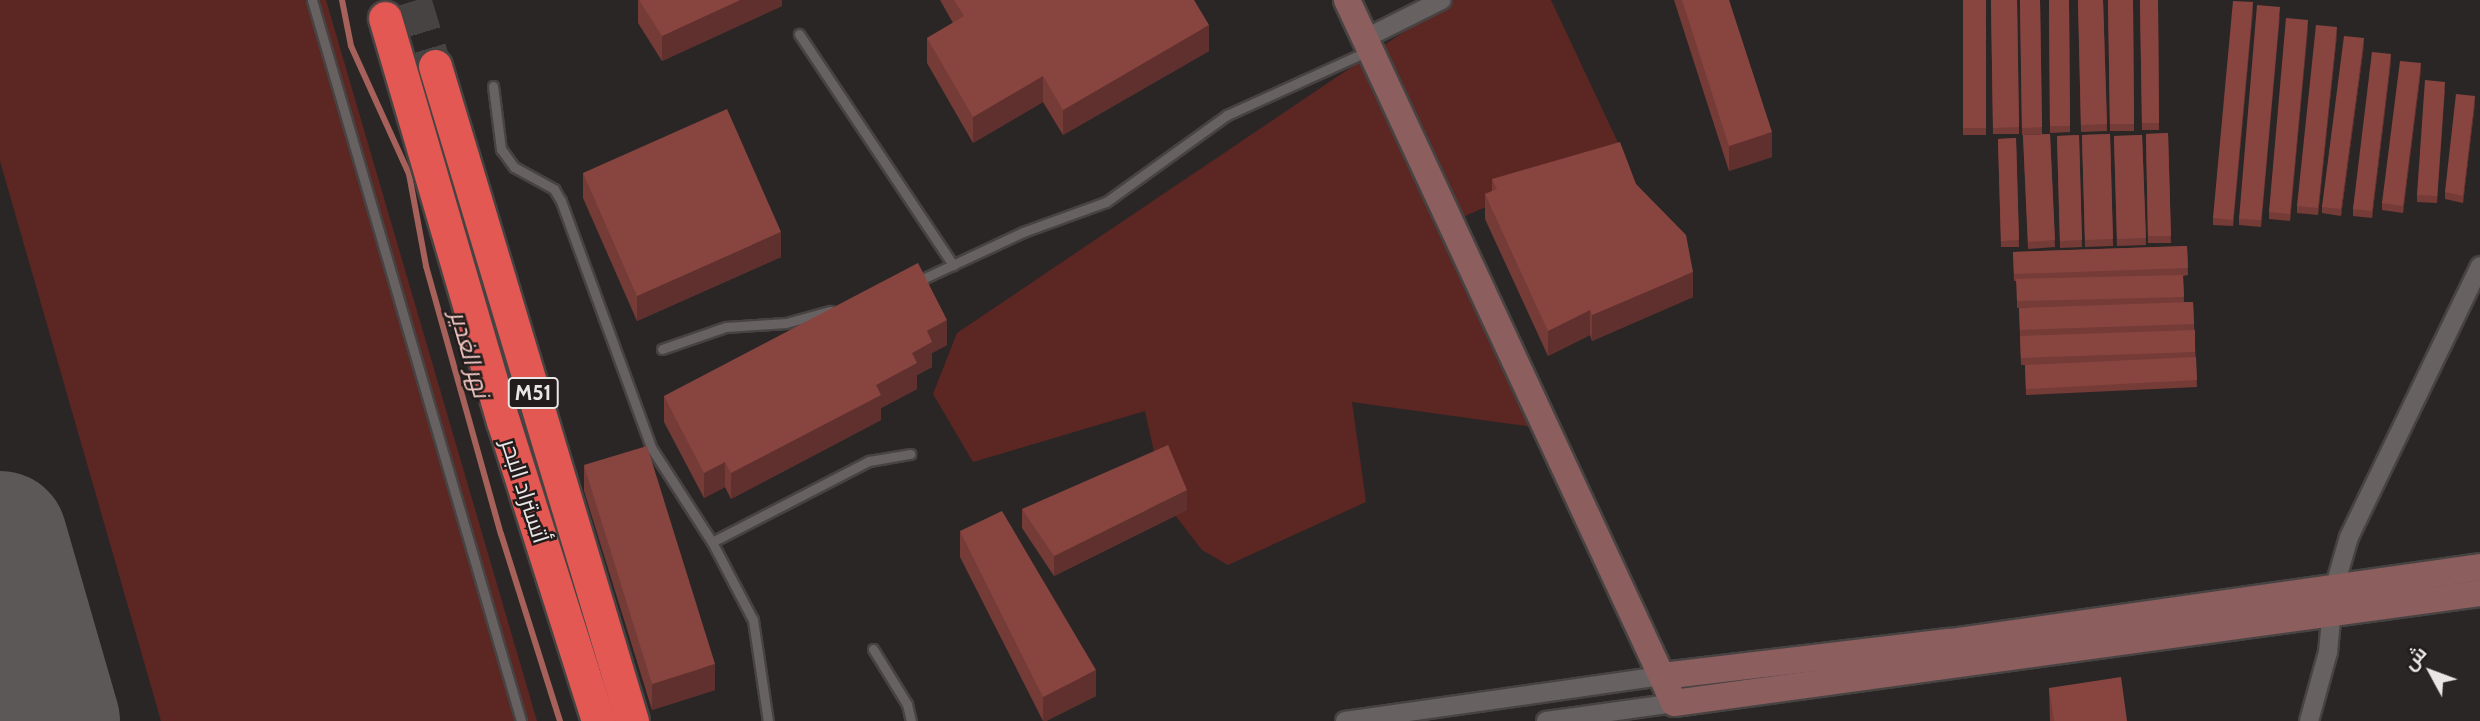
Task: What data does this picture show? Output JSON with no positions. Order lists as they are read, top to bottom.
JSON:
{
  "streets": {
    "highway": ["M51", "أتستراد البحر"]
  },
  "water": ["نهر الغدير"],
  "north": "top left"
}
